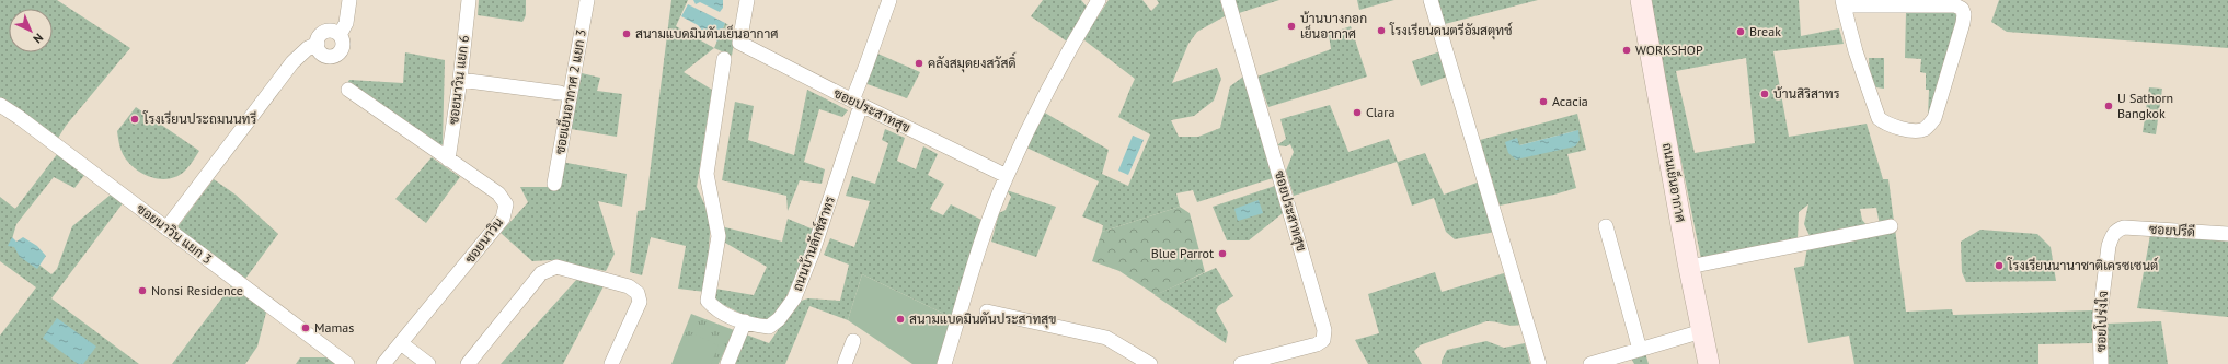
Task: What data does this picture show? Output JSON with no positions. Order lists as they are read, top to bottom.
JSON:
{
  "streets": {
    "street": [
      "ซอยนาวิน แยก 6",
      "ซอยเย็นอากาศ 2 แยก 3",
      "ซอยประสาทสุข",
      "ถนนเย็นอากาศ",
      "ซอยปรีดี",
      "ซอยนาวิน แยก 3",
      "ซอยนาวิน",
      "ถนนบ้านลักซ์สาทร",
      "ซอยโปร่งใจ"
    ]
  },
  "crossings": [
    ["ซอยนาวิน แยก 6", "ซอยนาวิน"],
    ["ซอยประสาทสุข", "ถนนบ้านลักซ์สาทร"],
    ["ซอยปรีดี", "ซอยโปร่งใจ"]
  ],
  "places": [
    "บ้านบางกอก เย็นอากาศ",
    "โรงเรียนดนตรีอัมสตุทช์",
    "Break",
    "สนามแบดมินตันเย็นอากาศ",
    "WORKSHOP",
    "คลังสมุดยงสวัสดิ์",
    "บ้านสิริสาทร",
    "Acacia",
    "U Sathorn Bangkok",
    "Clara",
    "โรงเรียนประถมนนทรี",
    "Blue Parrot",
    "โรงเรียนนานาชาติเครซเซนต์",
    "Nonsi Residence",
    "สนามแบดมินตันประสาทสุข",
    "Mamas"
  ],
  "north": "bottom right"
}
